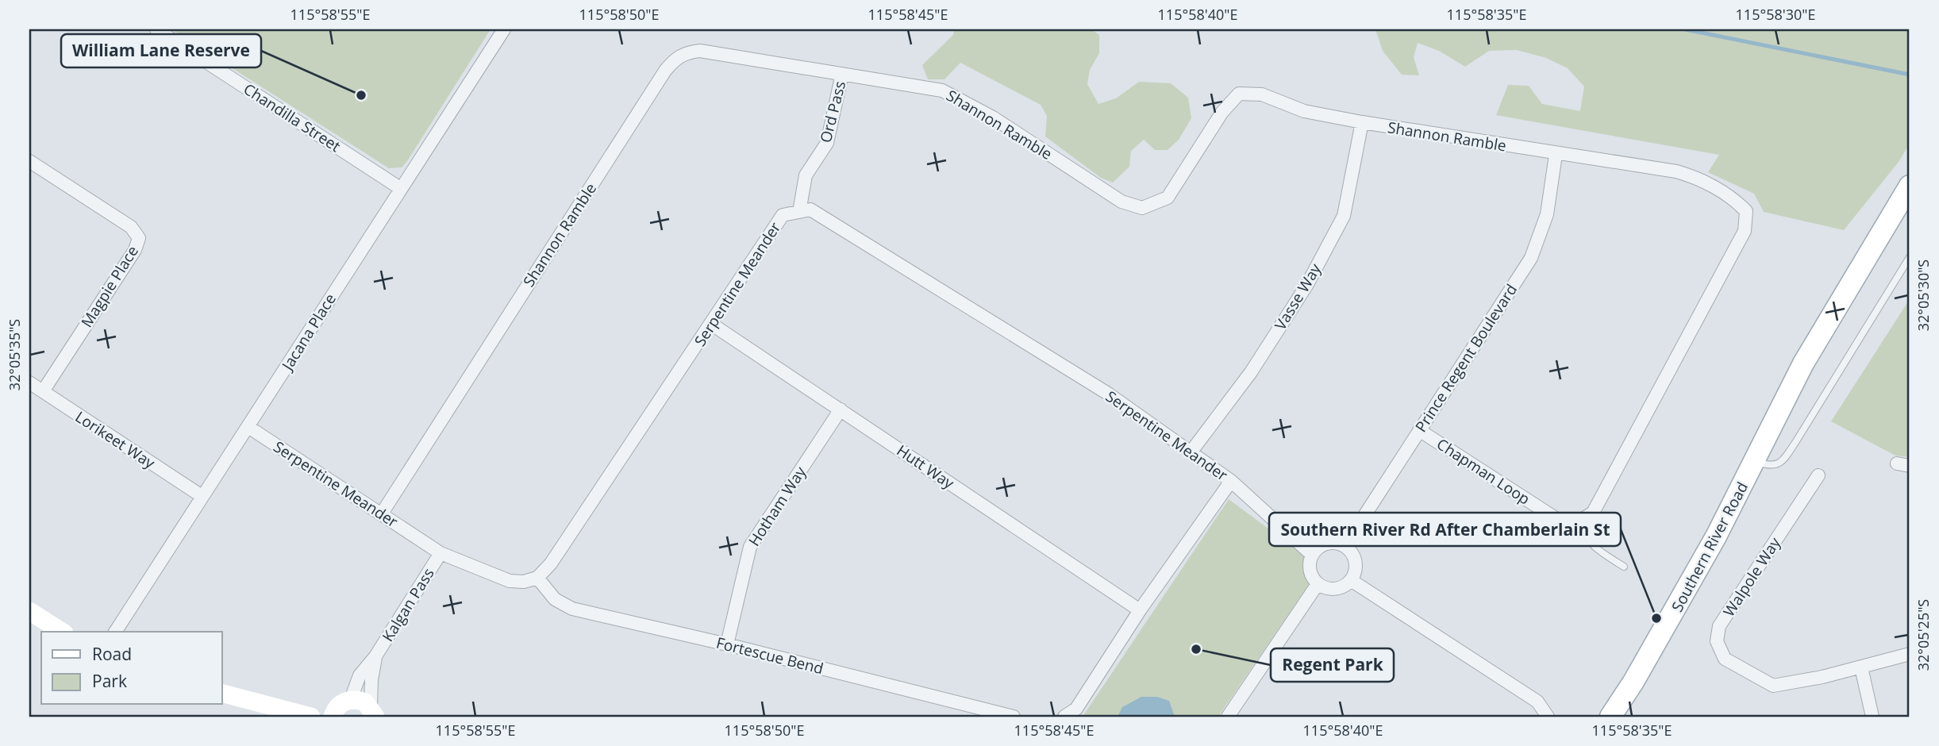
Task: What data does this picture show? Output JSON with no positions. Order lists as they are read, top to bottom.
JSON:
{
  "streets": {
    "main road": ["Southern River Road"],
    "street": [
      "Ord Pass",
      "Chandilla Street",
      "Shannon Ramble",
      "Serpentine Meander",
      "Magpie Place",
      "Vasse Way",
      "Jacana Place",
      "Prince Regent Boulevard",
      "Lorikeet Way",
      "Hutt Way",
      "Chapman Loop",
      "Hotham Way",
      "Walpole Way",
      "Kalgan Pass",
      "Fortescue Bend"
    ]
  },
  "crossings": [
    ["Ord Pass", "Shannon Ramble"],
    ["Ord Pass", "Serpentine Meander"],
    ["Chandilla Street", "Jacana Place"],
    ["Shannon Ramble", "Serpentine Meander"],
    ["Shannon Ramble", "Vasse Way"],
    ["Shannon Ramble", "Prince Regent Boulevard"],
    ["Shannon Ramble", "Chapman Loop"],
    ["Serpentine Meander", "Vasse Way"],
    ["Serpentine Meander", "Jacana Place"],
    ["Serpentine Meander", "Prince Regent Boulevard"],
    ["Serpentine Meander", "Hutt Way"],
    ["Serpentine Meander", "Kalgan Pass"],
    ["Serpentine Meander", "Fortescue Bend"],
    ["Magpie Place", "Lorikeet Way"],
    ["Jacana Place", "Lorikeet Way"],
    ["Prince Regent Boulevard", "Chapman Loop"],
    ["Hutt Way", "Hotham Way"],
    ["Hotham Way", "Fortescue Bend"]
  ],
  "places": ["William Lane Reserve", "Southern River Rd After Chamberlain St", "Regent Park"],
  "legend": ["Road", "Park"],
  "coordinates": [
    "115°58'55\"E",
    "115°58'50\"E",
    "115°58'45\"E",
    "115°58'40\"E",
    "115°58'35\"E",
    "115°58'30\"E",
    "32°05'30\"S",
    "32°05'35\"S",
    "32°05'25\"S"
  ]
}
